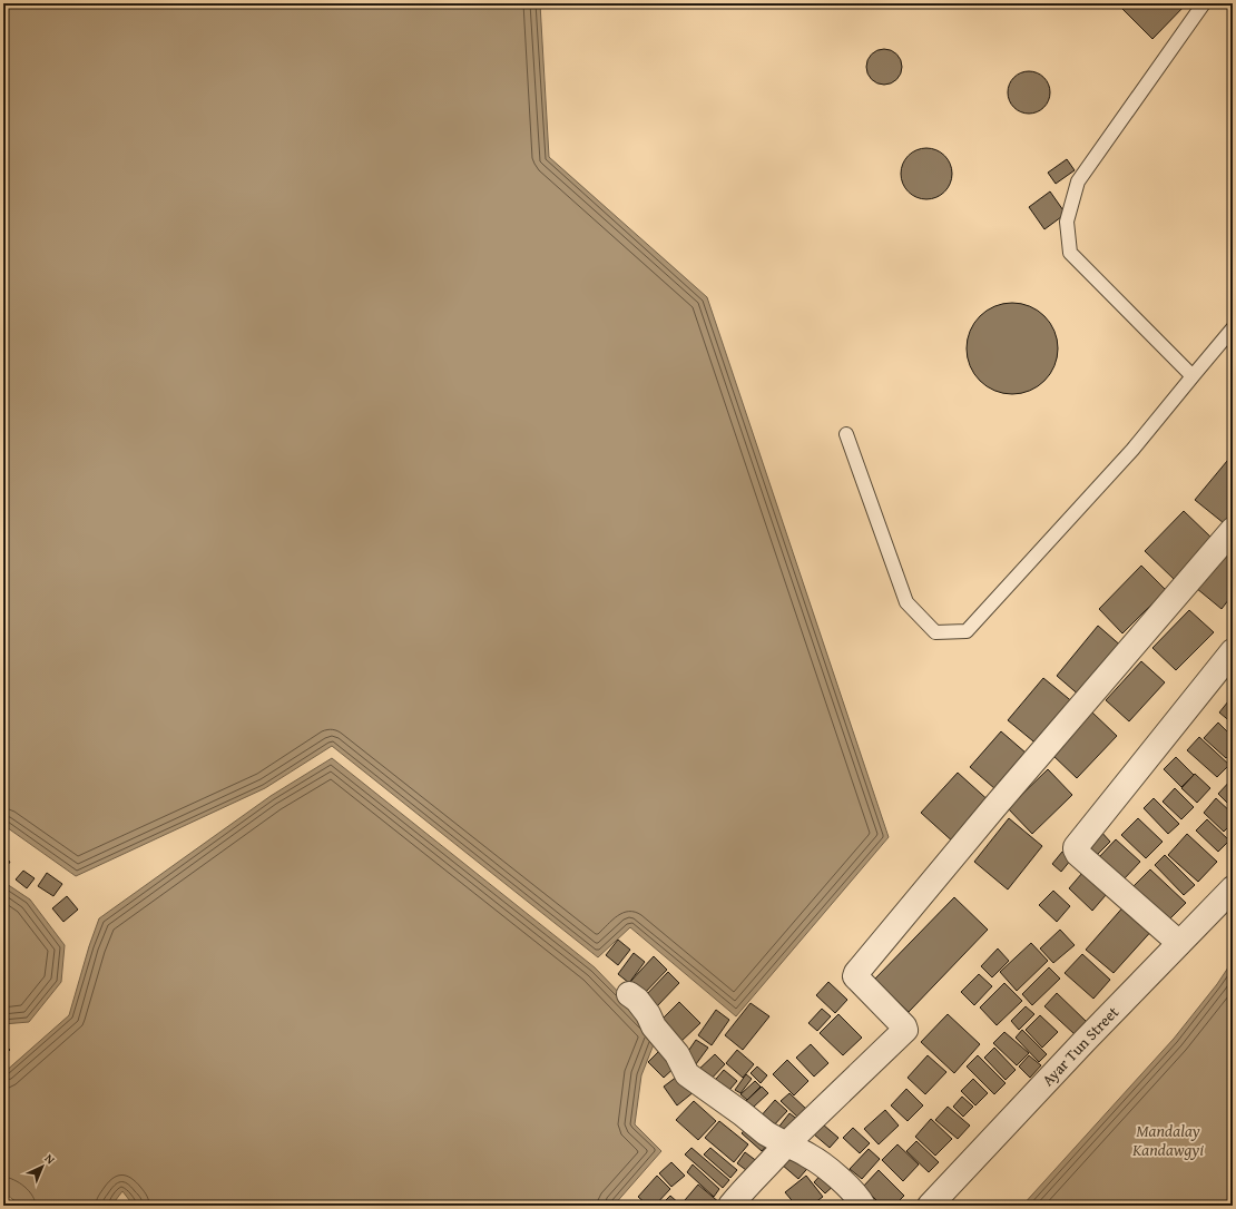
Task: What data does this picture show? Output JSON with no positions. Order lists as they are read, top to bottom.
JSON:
{
  "streets": {
    "street": ["Ayar Tun Street"]
  },
  "water": ["Mandalay Kandawgyi"],
  "north": "top right"
}
